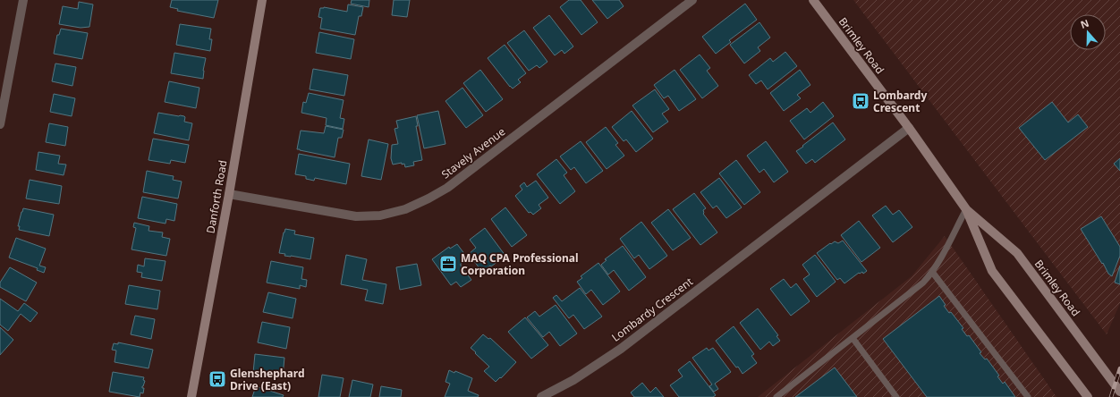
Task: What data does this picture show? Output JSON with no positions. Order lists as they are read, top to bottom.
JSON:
{
  "streets": {
    "main road": ["Brimley Road", "Danforth Road"],
    "street": ["Stavely Avenue", "Lombardy Crescent"]
  },
  "crossings": [
    ["Brimley Road", "Lombardy Crescent"],
    ["Stavely Avenue", "Danforth Road"]
  ],
  "places": {
    "bus stop": ["Lombardy Crescent", "Glenshephard Drive (East)"],
    "office": ["MAQ CPA Professional Corporation"]
  },
  "north": "top"
}
